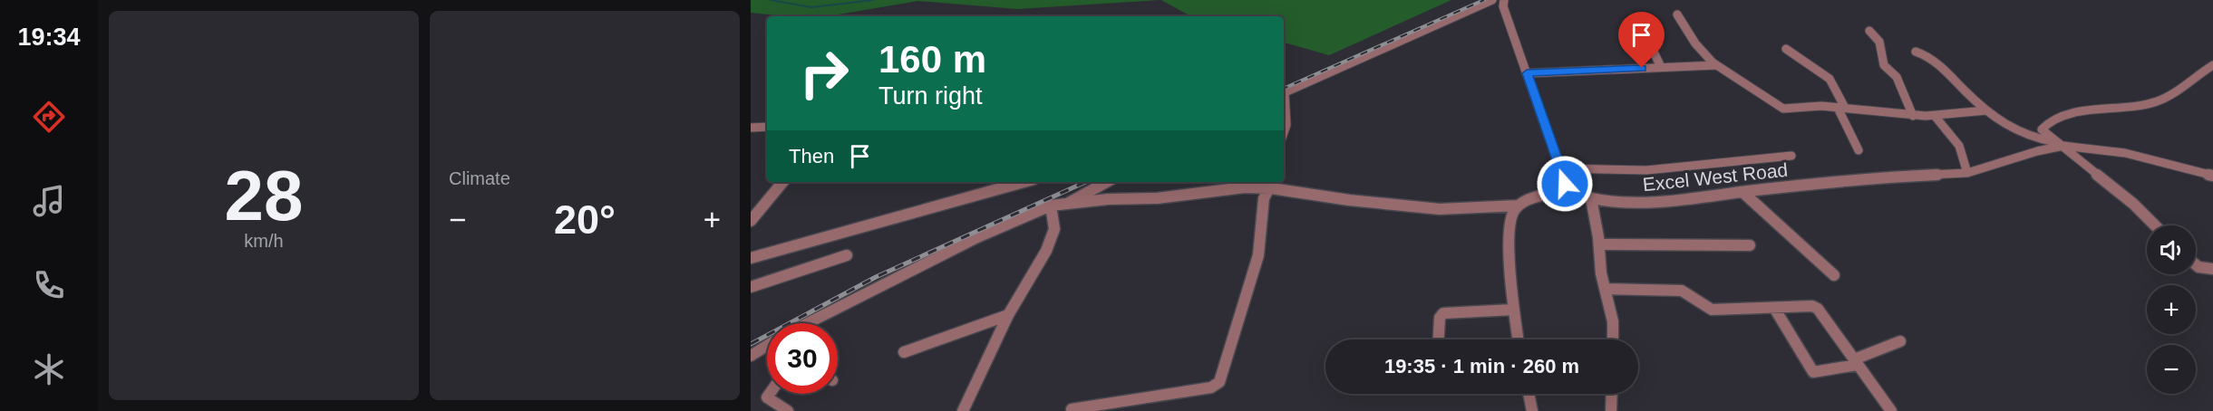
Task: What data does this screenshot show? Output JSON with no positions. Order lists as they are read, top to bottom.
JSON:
{
  "streets": {
    "street": ["Excel West Road"]
  },
  "page": {
    "tabs": "19:34",
    "tile": [
      ["28", "km/h"],
      "Climate"
    ],
    "turn": ["160 m", "Turn right"],
    "then": "Then",
    "heat": ["−", "20°", "+"],
    "map_buttons": ["+", "−"],
    "limit": "30",
    "trip": "19:35 · 1 min · 260 m"
  }
}
